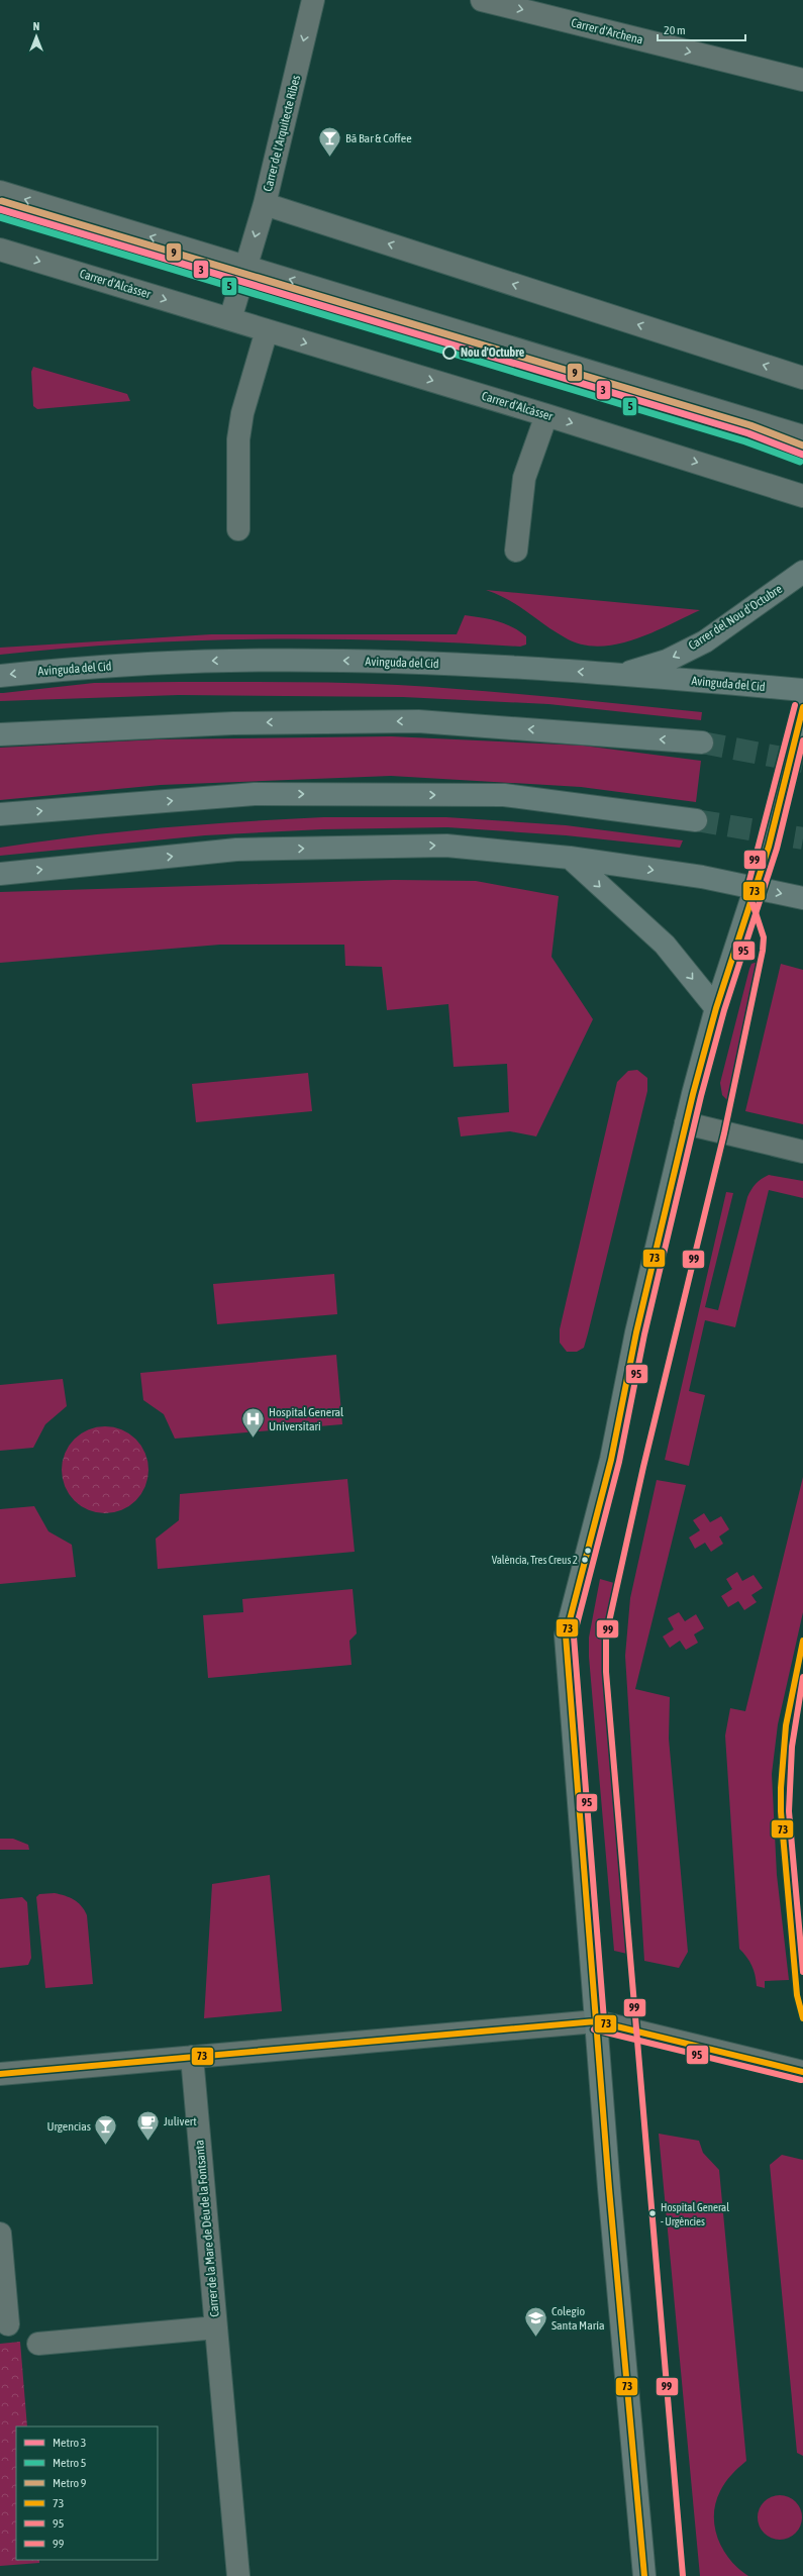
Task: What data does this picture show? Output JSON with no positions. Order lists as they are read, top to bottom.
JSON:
{
  "streets": {
    "main road": ["Carrer del Nou d'Octubre", "Avinguda del Cid"],
    "street": [
      "Carrer d'Archena",
      "Carrer de l'Arquitecte Ribes",
      "Carrer d'Alcàsser",
      "Carrer de la Mare de Déu de la Fontsanta"
    ]
  },
  "crossings": [
    ["Carrer del Nou d'Octubre", "Avinguda del Cid"]
  ],
  "one_way": ["Carrer d'Archena", "Carrer de l'Arquitecte Ribes", "Carrer del Nou d'Octubre"],
  "places": {
    "bar": ["Bā Bar & Coffee", "Urgencias"],
    "other": ["Nou d'Octubre", "València, Tres Creus 2", "Hospital General - Urgències"],
    "hospital": ["Hospital General Universitari"],
    "cafe": ["Julivert"],
    "school or university": ["Colegio Santa María"]
  },
  "lines": [
    "metro line 9",
    "metro line 3",
    "metro line 5",
    "transit line 99",
    "transit line 73",
    "transit line 95"
  ],
  "legend": [
    "Metro 3",
    "Metro 5",
    "Metro 9",
    "73",
    "95",
    "99"
  ],
  "scale_bar": "20 m",
  "north": "top"
}
